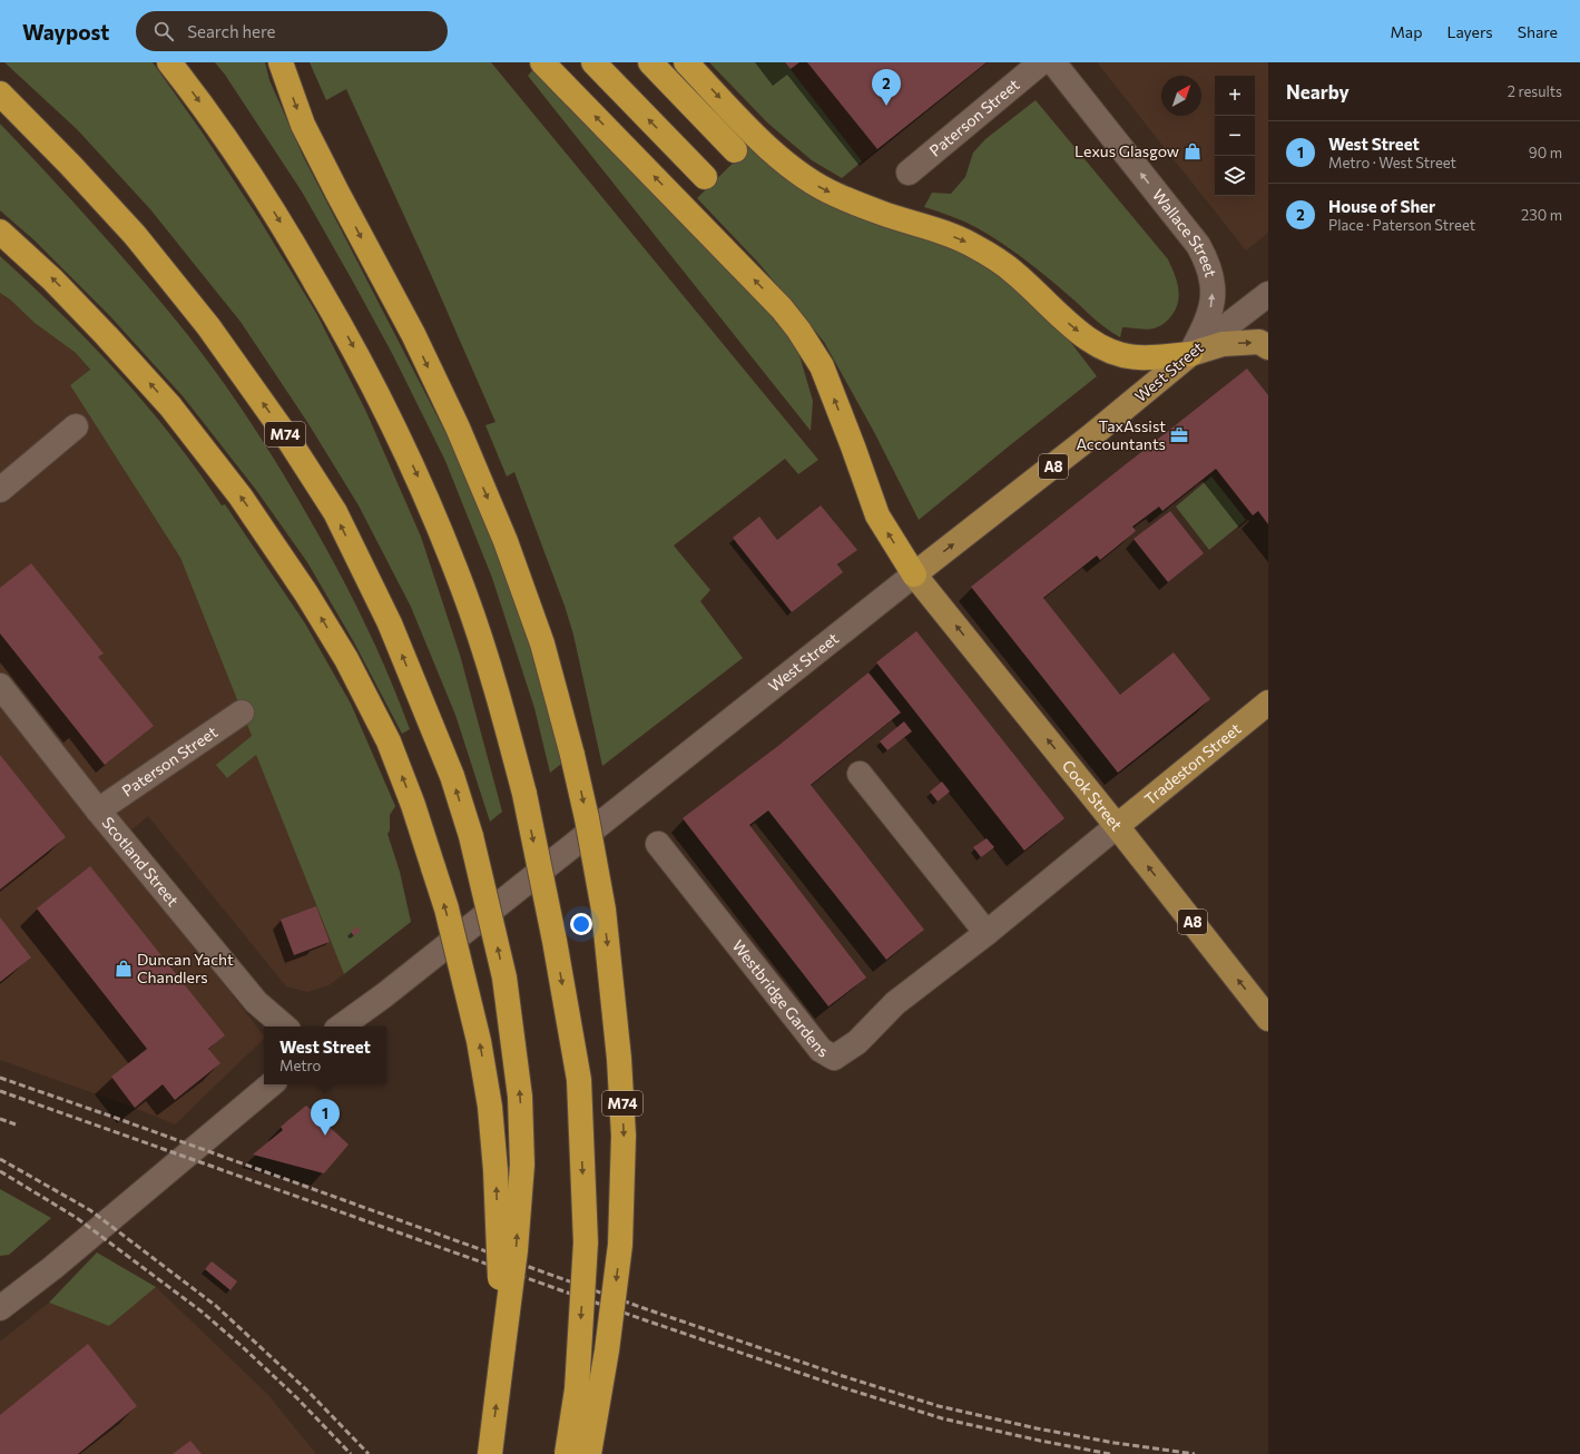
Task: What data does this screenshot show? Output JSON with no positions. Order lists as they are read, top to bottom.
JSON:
{
  "streets": {
    "highway": ["M74"],
    "main road": [
      "West Street",
      "A8",
      "Tradeston Street",
      "Cook Street"
    ],
    "street": [
      "Paterson Street",
      "Wallace Street",
      "Scotland Street",
      "Westbridge Gardens"
    ]
  },
  "crossings": [
    ["Paterson Street", "Scotland Street"],
    ["Wallace Street", "West Street"],
    ["Wallace Street", "A8"],
    ["West Street", "A8"],
    ["West Street", "Cook Street"],
    ["Tradeston Street", "Cook Street"],
    ["Tradeston Street", "Westbridge Gardens"],
    ["Cook Street", "Westbridge Gardens"]
  ],
  "one_way": ["Wallace Street", "Cook Street"],
  "places": {
    "shop": ["Lexus Glasgow", "Duncan Yacht Chandlers"],
    "office": ["TaxAssist Accountants"]
  },
  "north": "top right",
  "page": {
    "header": "Waypost",
    "search": "Search here",
    "nav": ["Map", "Layers", "Share"],
    "heading": ["Nearby", "2 results"],
    "pins": ["2", "1"],
    "map_buttons": ["+", "−"],
    "list": [
      {
        "mark": "1",
        "name": "West Street",
        "note": "Metro · West Street",
        "value": "90 m"
      },
      {
        "mark": "2",
        "name": "House of Sher",
        "note": "Place · Paterson Street",
        "value": "230 m"
      }
    ],
    "popup": ["West Street", "Metro"]
  }
}
